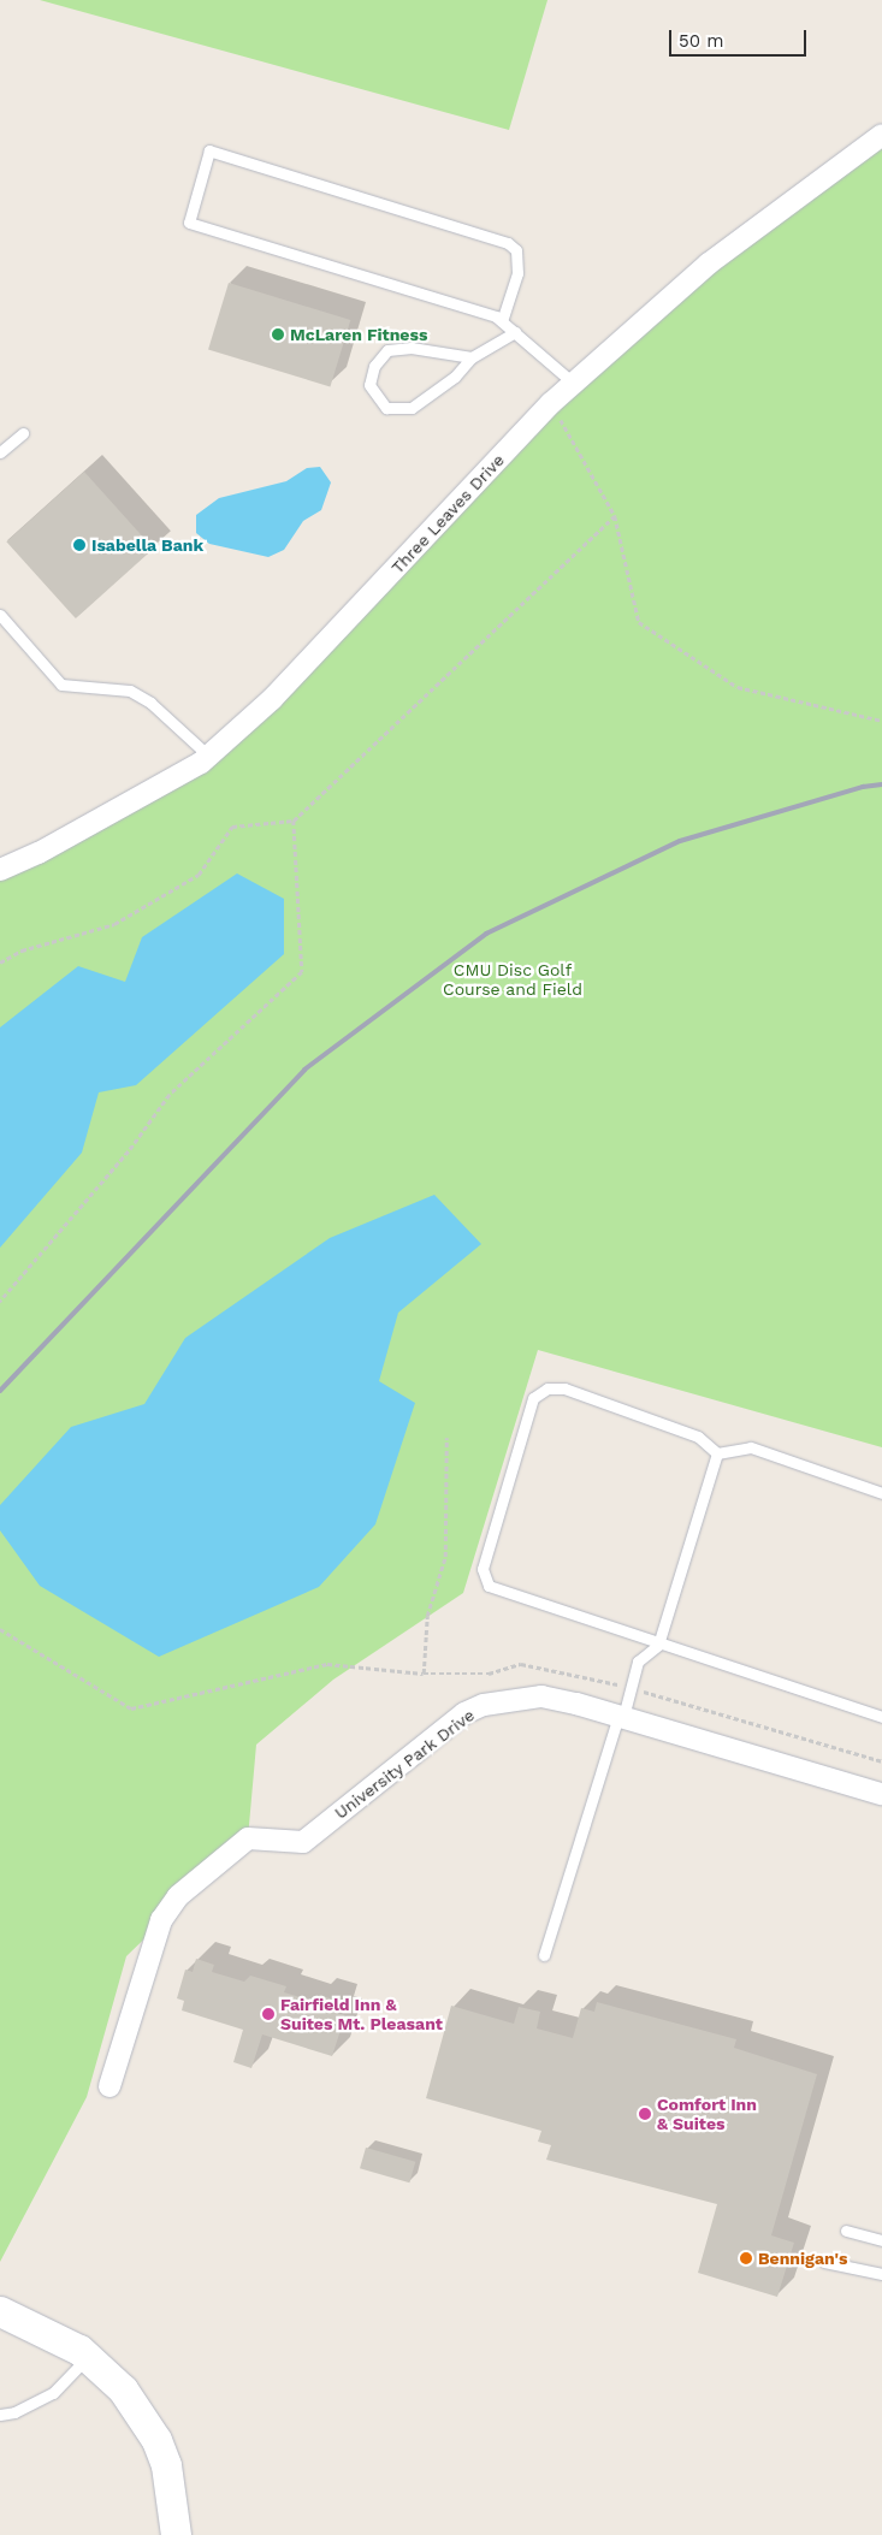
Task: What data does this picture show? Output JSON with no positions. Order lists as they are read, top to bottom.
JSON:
{
  "streets": {
    "street": ["Three Leaves Drive", "University Park Drive"]
  },
  "parks": ["CMU Disc Golf Course and Field"],
  "places": [
    "McLaren Fitness",
    "Isabella Bank",
    "Fairfield Inn & Suites Mt. Pleasant",
    "Comfort Inn & Suites",
    "Bennigan's"
  ],
  "scale_bar": "50 m"
}
